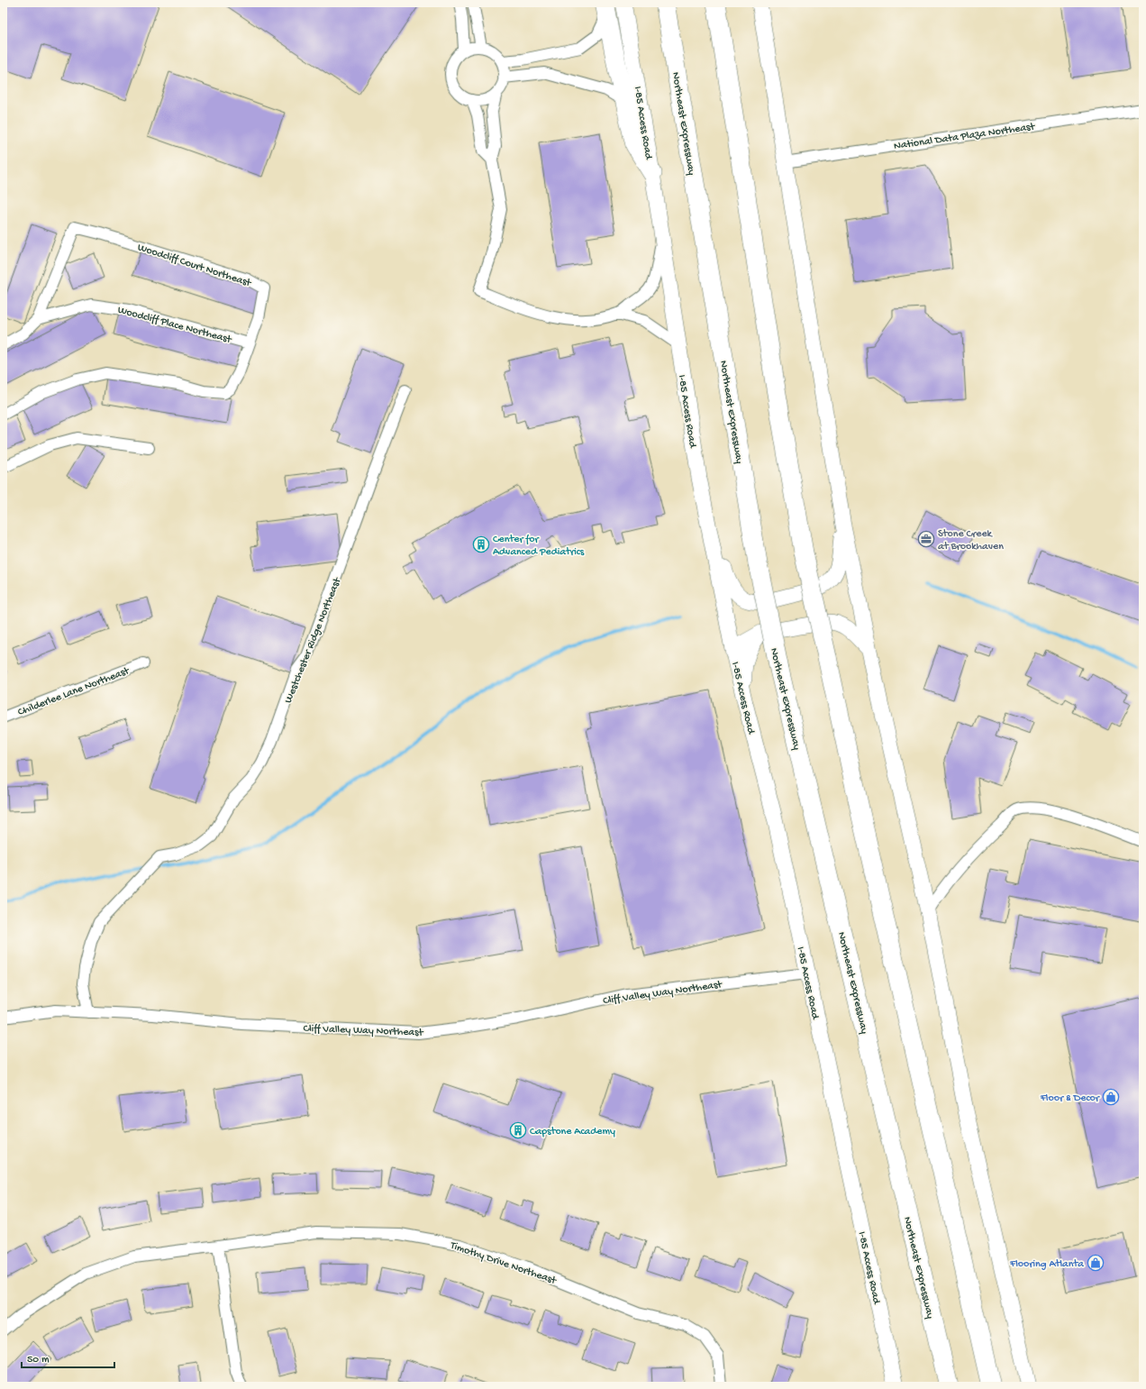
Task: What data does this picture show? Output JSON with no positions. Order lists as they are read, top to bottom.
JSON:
{
  "streets": {
    "highway": ["Northeast Expressway"],
    "main road": ["I-85 Access Road"],
    "street": [
      "National Data Plaza Northeast",
      "Woodcliff Court Northeast",
      "Woodcliff Place Northeast",
      "Westchester Ridge Northeast",
      "Childerlee Lane Northeast",
      "Cliff Valley Way Northeast",
      "Timothy Drive Northeast"
    ]
  },
  "crossings": [
    ["I-85 Access Road", "Cliff Valley Way Northeast"],
    ["Woodcliff Court Northeast", "Woodcliff Place Northeast"],
    ["Westchester Ridge Northeast", "Cliff Valley Way Northeast"]
  ],
  "places": {
    "office": ["Stone Creek at Brookhaven"],
    "building": ["Center for Advanced Pediatrics", "Capstone Academy"],
    "shop": ["Floor & Decor", "Flooring Atlanta"]
  },
  "scale_bar": "50 m"
}
